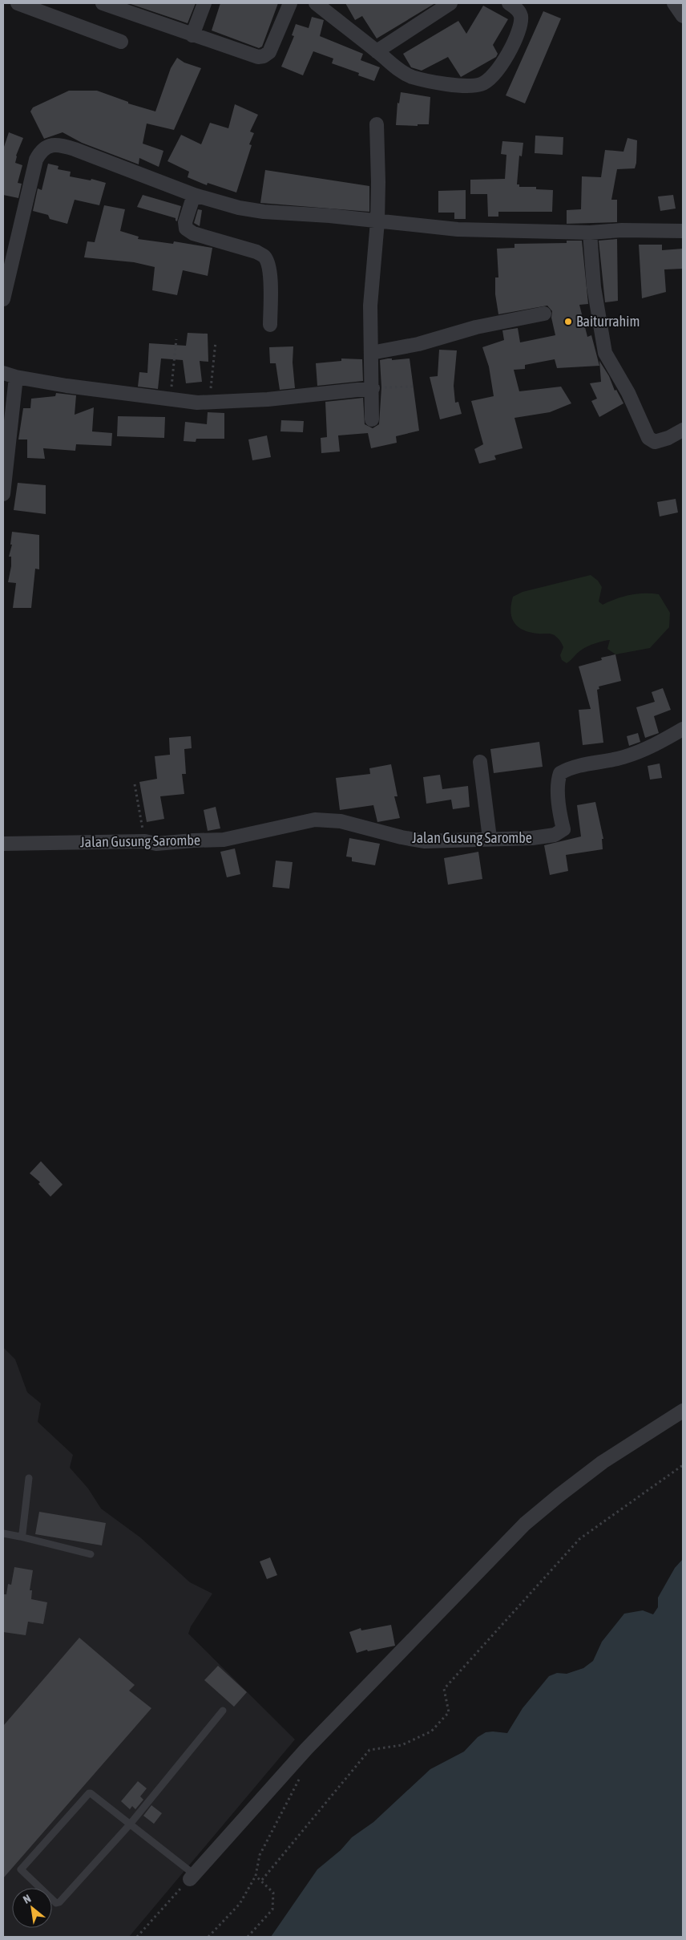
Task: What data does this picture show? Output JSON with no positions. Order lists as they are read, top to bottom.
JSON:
{
  "streets": {
    "street": ["Jalan Gusung Sarombe"]
  },
  "places": ["Baiturrahim"],
  "north": "top left"
}
